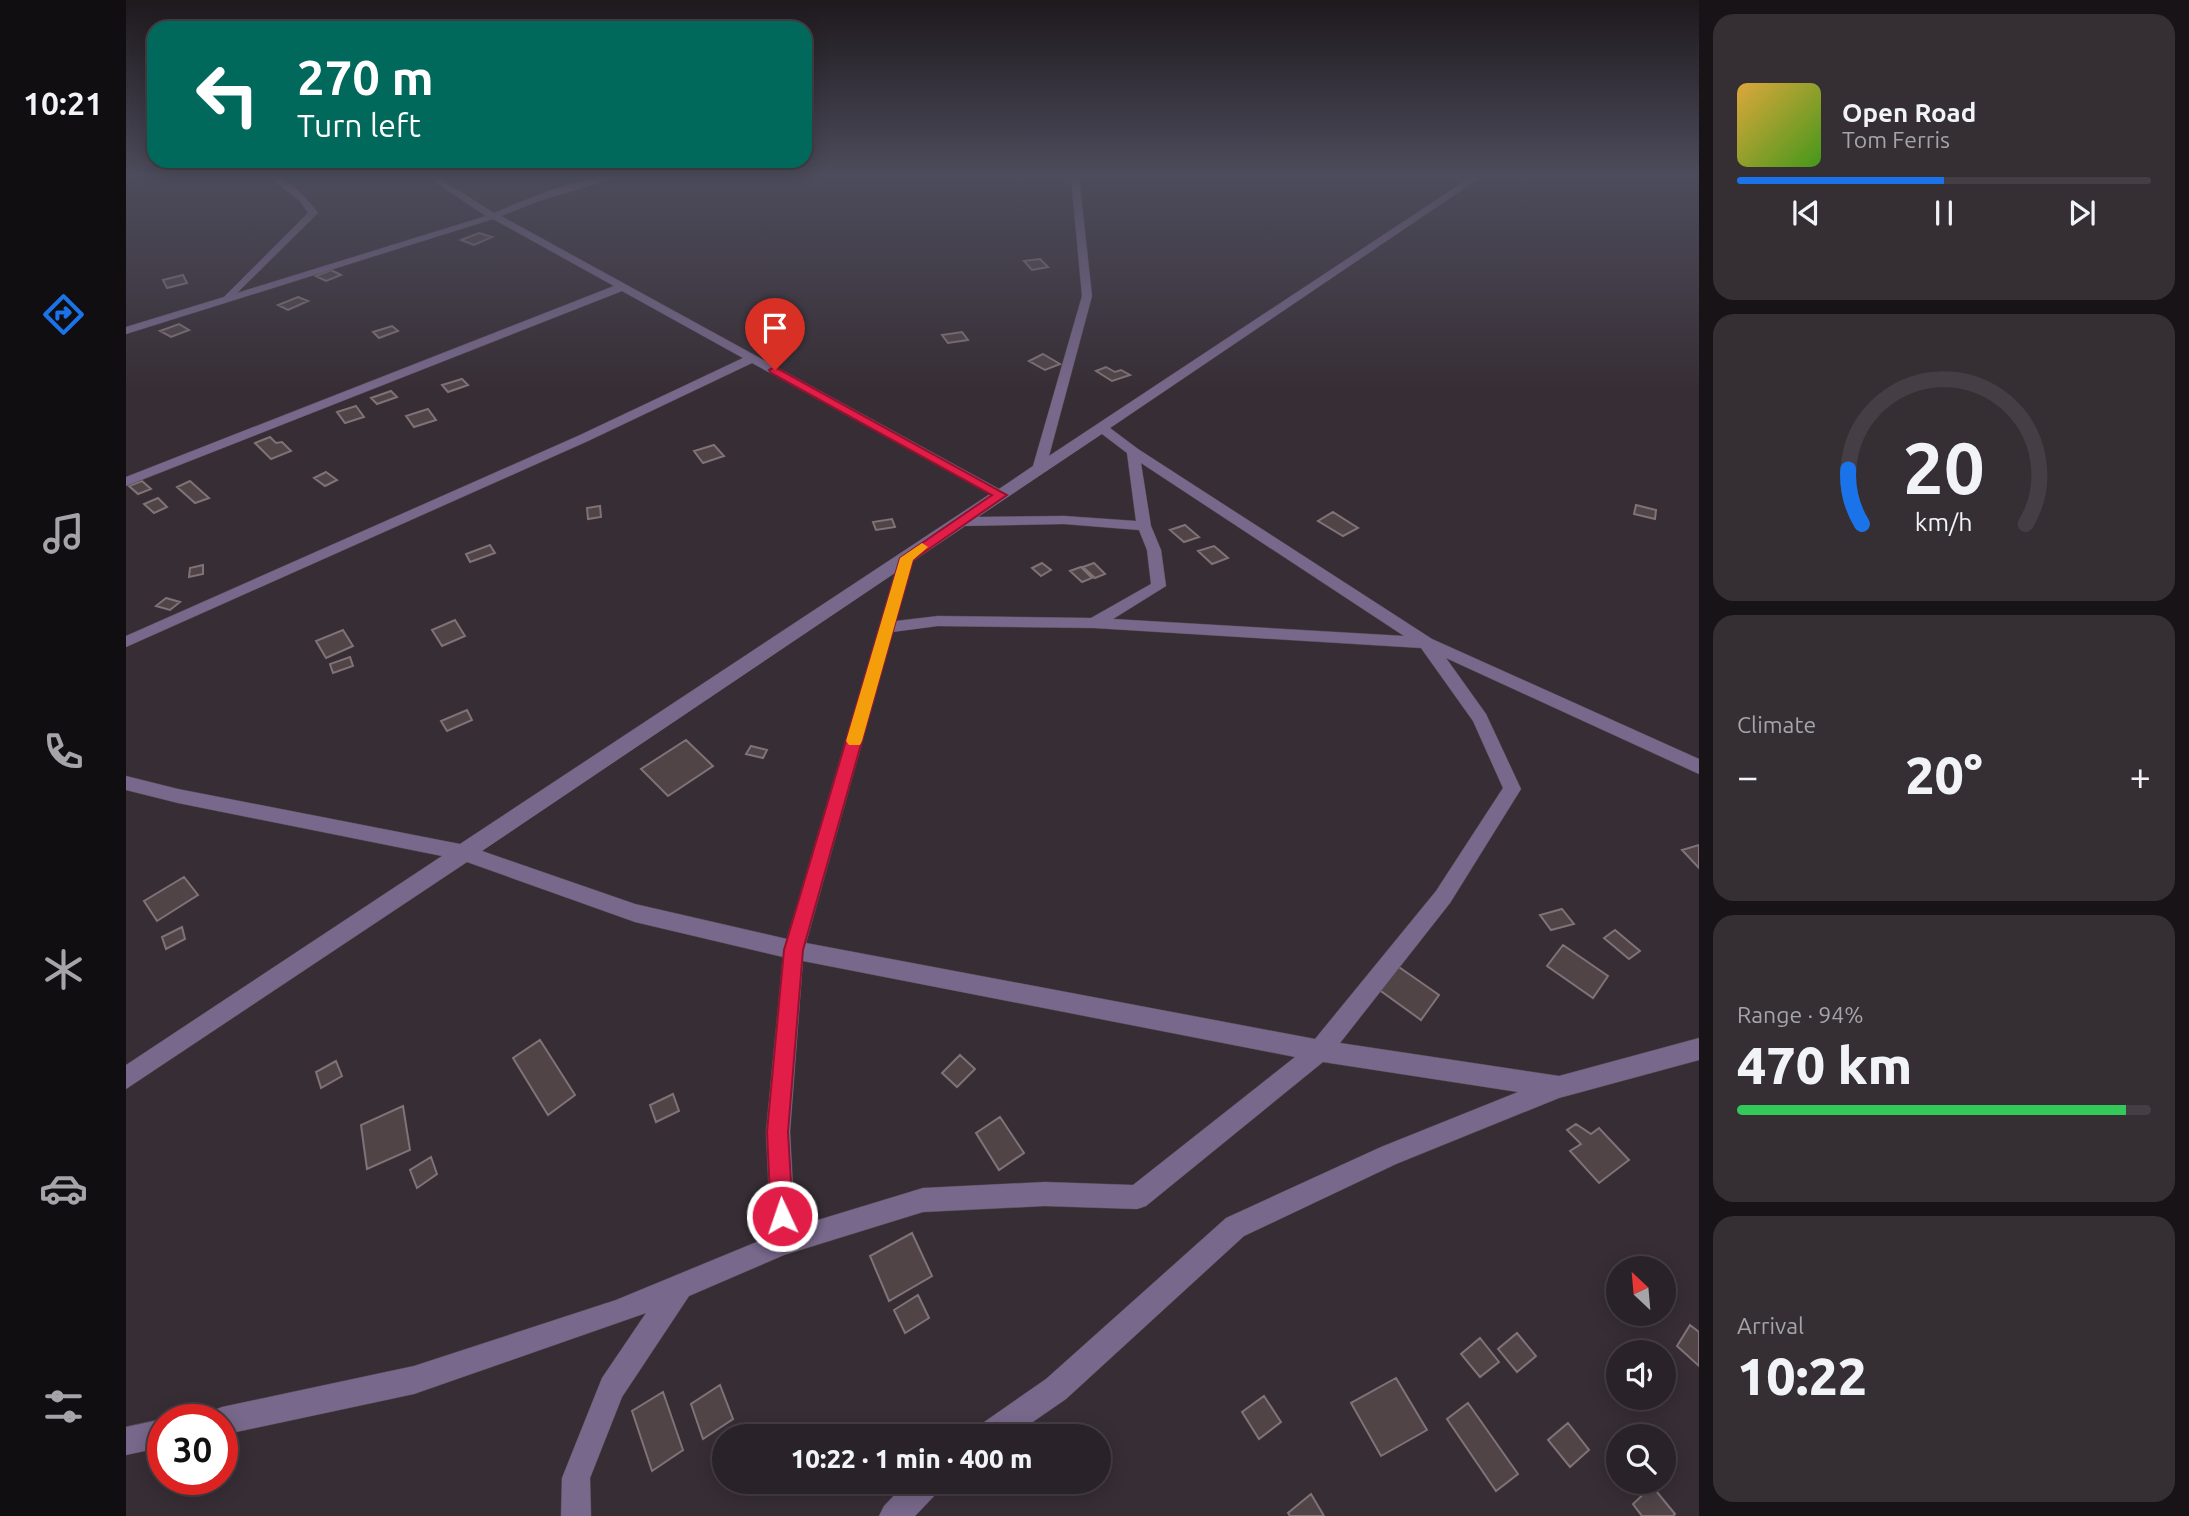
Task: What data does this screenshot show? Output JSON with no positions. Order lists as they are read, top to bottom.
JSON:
{
  "north": "top left",
  "page": {
    "tabs": "10:21",
    "turn": ["270 m", "Turn left"],
    "song": ["Open Road", "Tom Ferris"],
    "tile": [
      "Climate",
      ["Range · 94%", "470 km"],
      ["Arrival", "10:22"]
    ],
    "heat": ["−", "20°", "+"],
    "limit": "30",
    "trip": "10:22 · 1 min · 400 m",
    "gauge": ["20", "km/h"]
  }
}
